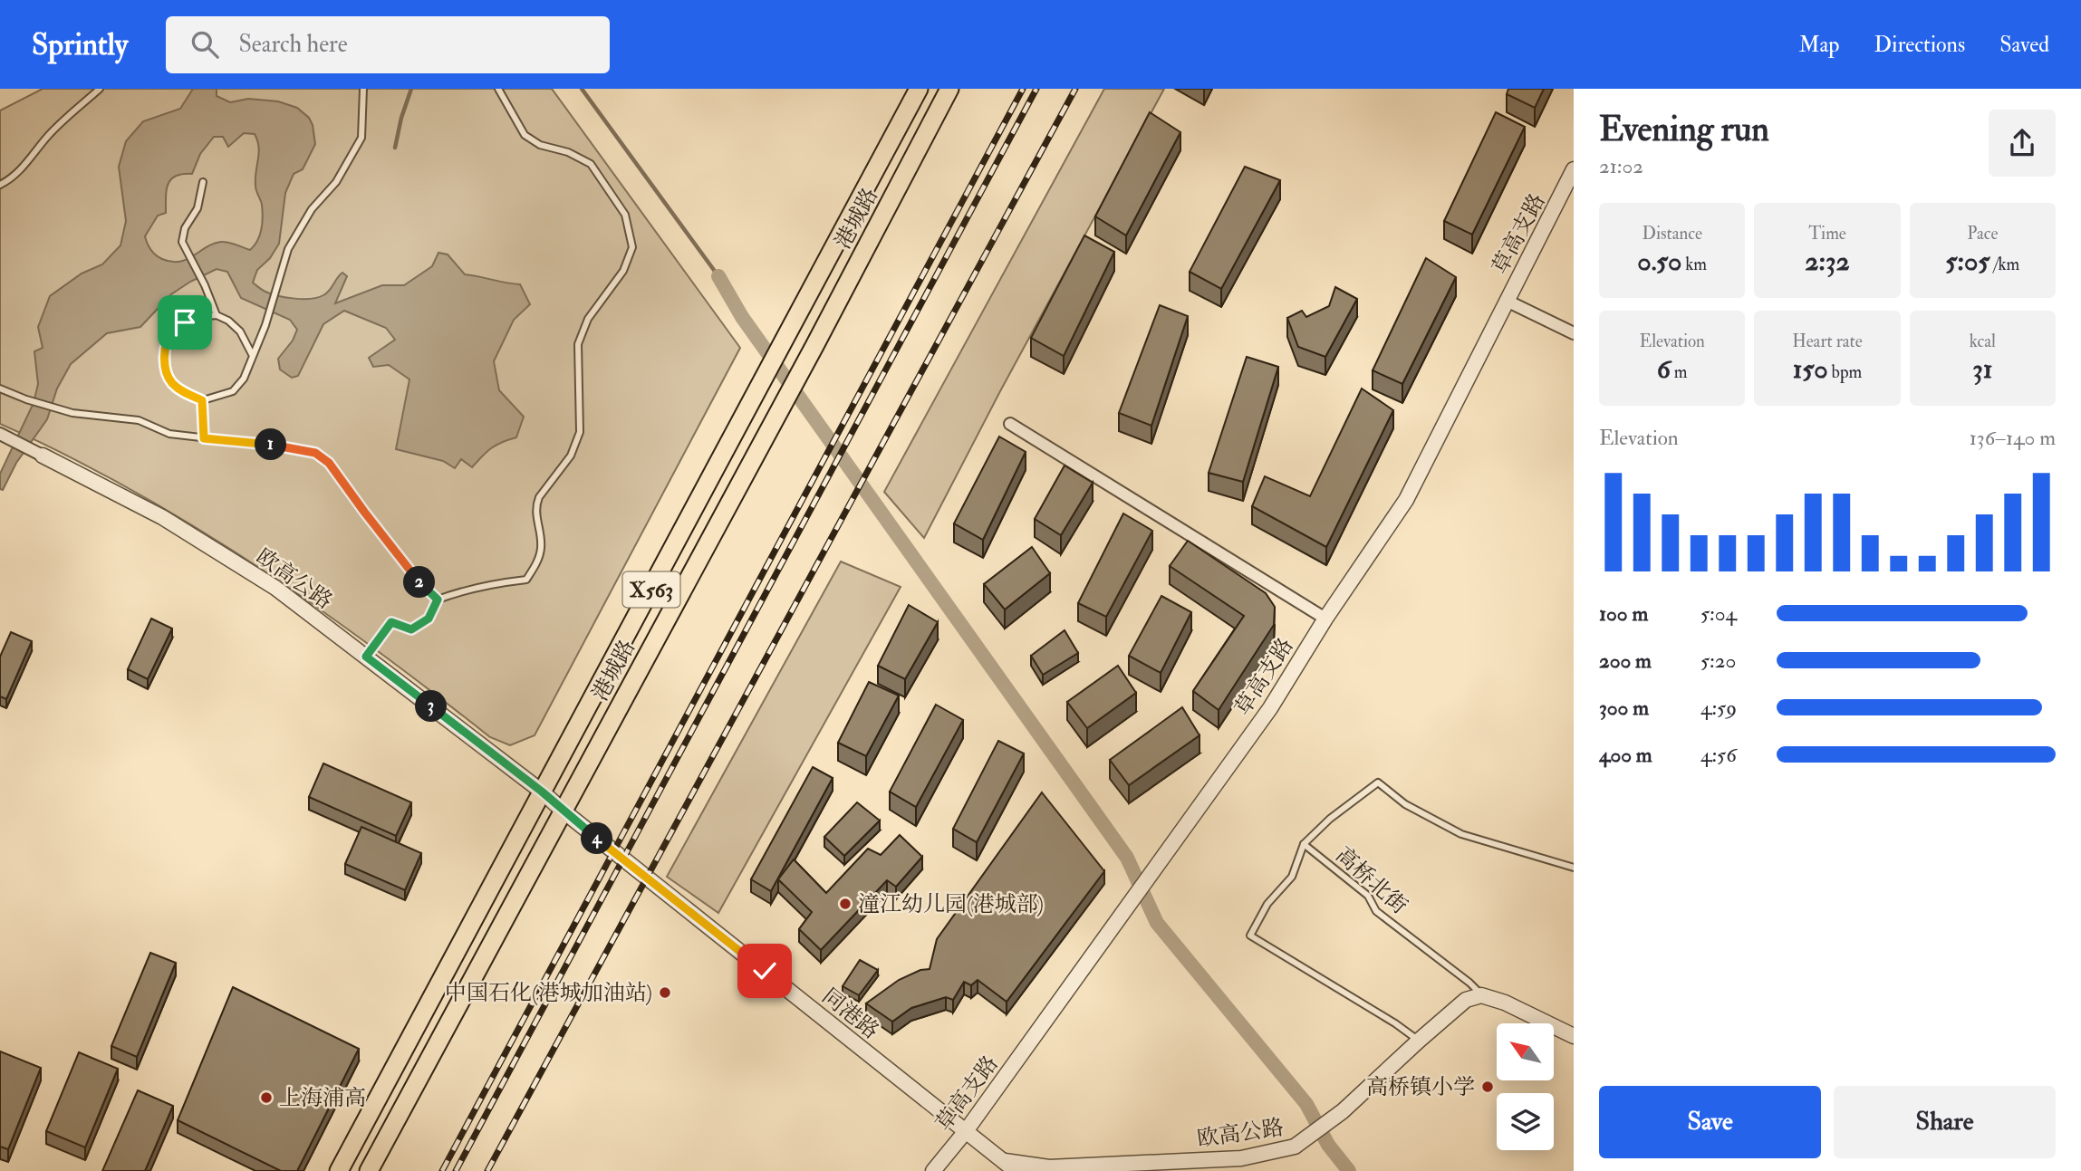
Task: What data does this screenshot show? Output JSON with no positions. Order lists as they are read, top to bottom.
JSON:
{
  "streets": {
    "main road": ["港城路", "X563"],
    "street": ["草高支路", "欧高公路", "同港路"],
    "lane": ["高桥北街"]
  },
  "crossings": [
    ["港城路", "欧高公路"],
    ["港城路", "同港路"],
    ["草高支路", "同港路"],
    ["欧高公路", "高桥北街"],
    ["欧高公路", "同港路"]
  ],
  "places": [
    "潼江幼儿园(港城部)",
    "中国石化(港城加油站)",
    "高桥镇小学",
    "上海浦高"
  ],
  "north": "top left",
  "page": {
    "header": "Sprintly",
    "search": "Search here",
    "nav": ["Map", "Directions", "Saved"],
    "heading": ["Evening run", "21:02"],
    "stats": [
      ["Distance", "0.50 km"],
      ["Time", "2:32"],
      ["Pace", "5:05 /km"],
      ["Elevation", "6 m"],
      ["Heart rate", "150 bpm"],
      ["kcal", "31"]
    ],
    "chart": ["Elevation", "136–140 m"],
    "pins": [
      "1",
      "2",
      "3",
      "4"
    ],
    "list": [
      {
        "name": "100 m",
        "note": "5:04"
      },
      {
        "name": "200 m",
        "note": "5:20"
      },
      {
        "name": "300 m",
        "note": "4:59"
      },
      {
        "name": "400 m",
        "note": "4:56"
      }
    ],
    "buttons": ["Save", "Share"]
  }
}
